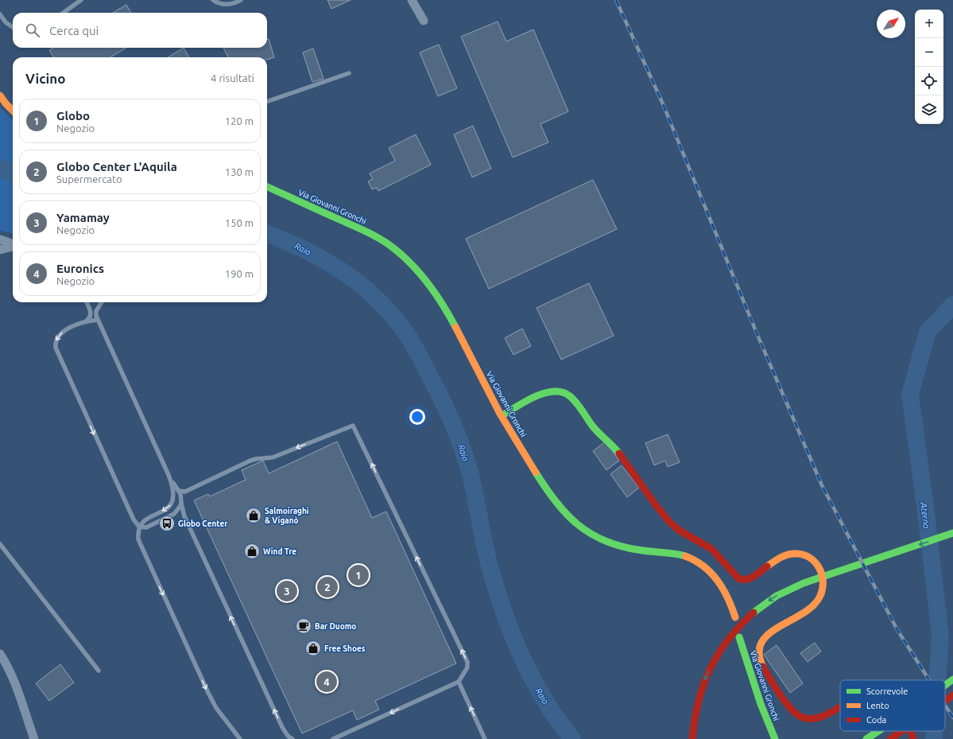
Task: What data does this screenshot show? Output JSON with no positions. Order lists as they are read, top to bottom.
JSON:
{
  "streets": {
    "main road": ["Via Giovanni Gronchi"]
  },
  "water": ["Raio", "Aterno"],
  "places": {
    "shop": ["Salmoiraghi & Viganò", "Wind Tre", "Free Shoes"],
    "bus stop": ["Globo Center"],
    "cafe": ["Bar Duomo"]
  },
  "legend": ["Scorrevole", "Lento", "Coda"],
  "north": "top right",
  "page": {
    "map_buttons": ["+", "−"],
    "search": "Cerca qui",
    "heading": ["Vicino", "4 risultati"],
    "list": [
      {
        "mark": "1",
        "name": "Globo",
        "note": "Negozio",
        "value": "120 m"
      },
      {
        "mark": "2",
        "name": "Globo Center L'Aquila",
        "note": "Supermercato",
        "value": "130 m"
      },
      {
        "mark": "3",
        "name": "Yamamay",
        "note": "Negozio",
        "value": "150 m"
      },
      {
        "mark": "4",
        "name": "Euronics",
        "note": "Negozio",
        "value": "190 m"
      }
    ],
    "pins": [
      "1",
      "2",
      "3",
      "4"
    ]
  }
}
